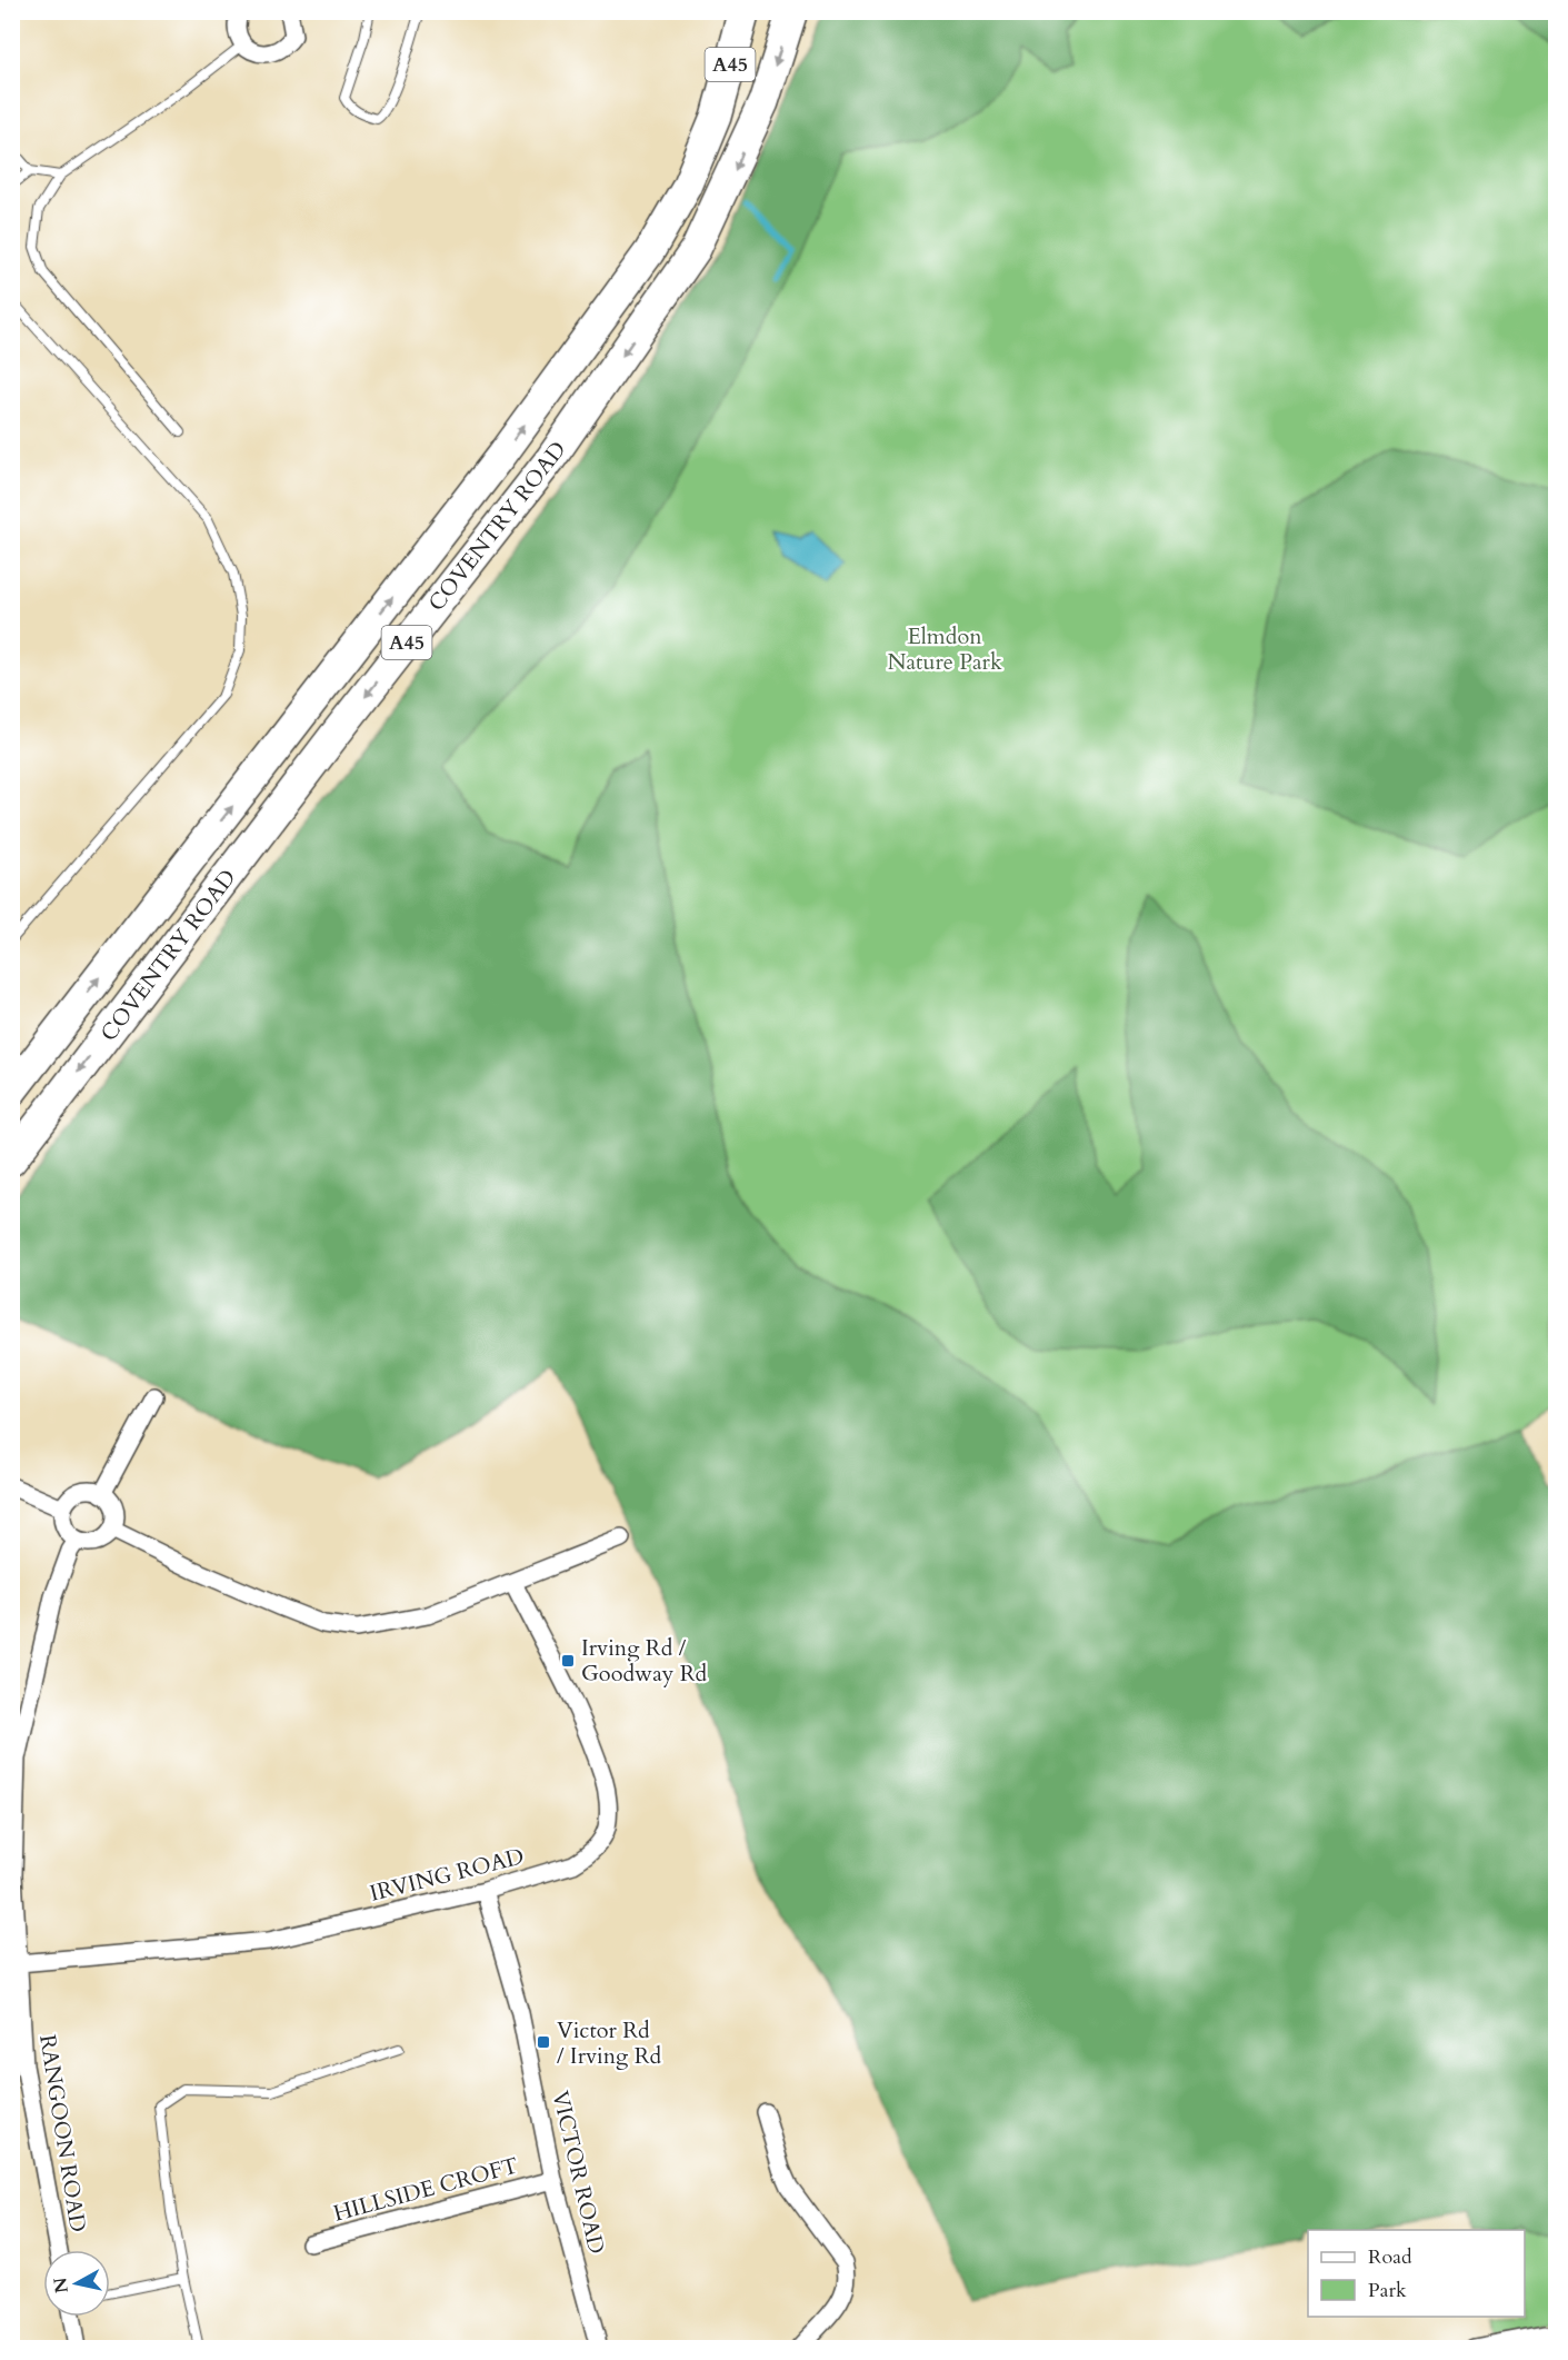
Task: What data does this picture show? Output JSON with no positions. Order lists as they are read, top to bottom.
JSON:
{
  "streets": {
    "highway": ["A45", "COVENTRY ROAD"],
    "street": [
      "IRVING ROAD",
      "RANGOON ROAD",
      "VICTOR ROAD",
      "HILLSIDE CROFT"
    ]
  },
  "crossings": [
    ["IRVING ROAD", "RANGOON ROAD"],
    ["IRVING ROAD", "VICTOR ROAD"],
    ["VICTOR ROAD", "HILLSIDE CROFT"]
  ],
  "parks": ["Elmdon Nature Park"],
  "places": {
    "transit": ["Irving Rd / Goodway Rd", "Victor Rd / Irving Rd"]
  },
  "legend": ["Road", "Park"],
  "north": "left"
}
